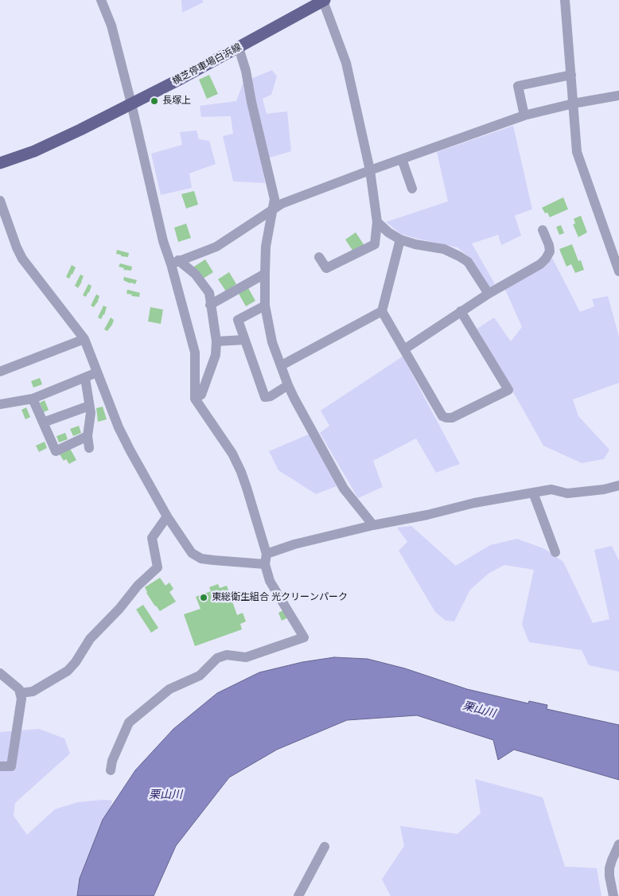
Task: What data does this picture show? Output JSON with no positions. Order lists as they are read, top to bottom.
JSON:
{
  "streets": {
    "main road": ["横芝停車場白浜線"]
  },
  "water": ["栗山川"],
  "places": ["長塚上", "東総衛生組合 光クリーンパーク"]
}
